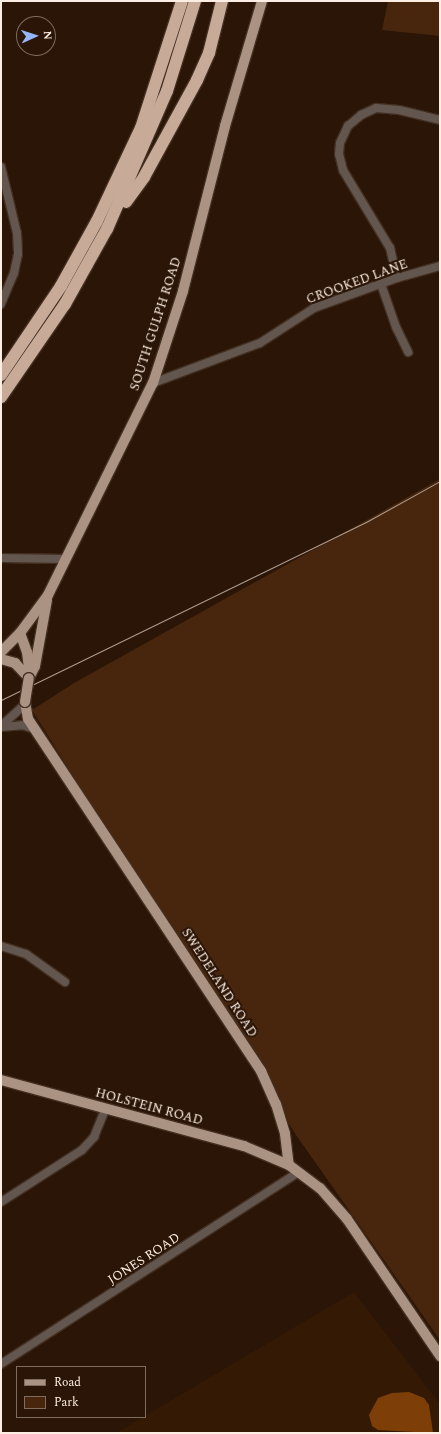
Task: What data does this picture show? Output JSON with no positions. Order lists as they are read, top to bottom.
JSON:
{
  "streets": {
    "main road": ["SOUTH GULPH ROAD", "SWEDELAND ROAD", "HOLSTEIN ROAD"],
    "street": ["CROOKED LANE", "JONES ROAD"]
  },
  "crossings": [
    ["CROOKED LANE", "SOUTH GULPH ROAD"],
    ["SWEDELAND ROAD", "HOLSTEIN ROAD"]
  ],
  "legend": ["Road", "Park"],
  "north": "right"
}
